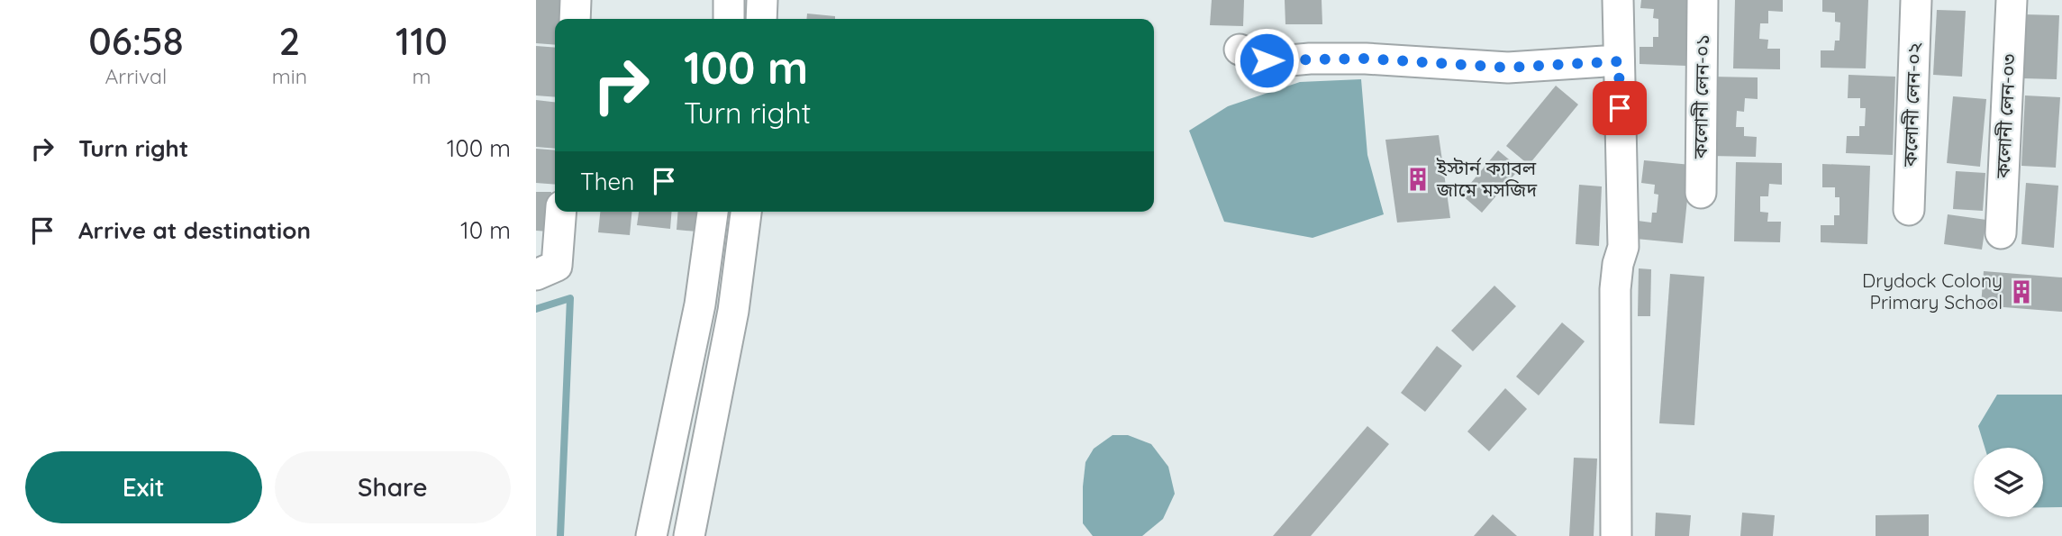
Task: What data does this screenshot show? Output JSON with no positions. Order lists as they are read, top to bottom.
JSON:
{
  "streets": {
    "street": ["কলোনী লেন-০১", "কলোনী লেন-০২", "কলোনী লেন-০৩"]
  },
  "places": {
    "building": ["ইস্টার্ন ক্যাবল জামে মসজিদ", "Drydock Colony Primary School"]
  },
  "page": {
    "eta": [
      "06:58",
      "Arrival",
      "2",
      "min",
      "110",
      "m"
    ],
    "turn": ["100 m", "Turn right"],
    "list": [
      {
        "name": "Turn right",
        "value": "100 m"
      },
      {
        "name": "Arrive at destination",
        "value": "10 m"
      }
    ],
    "then": "Then",
    "buttons": ["Exit", "Share"]
  }
}
